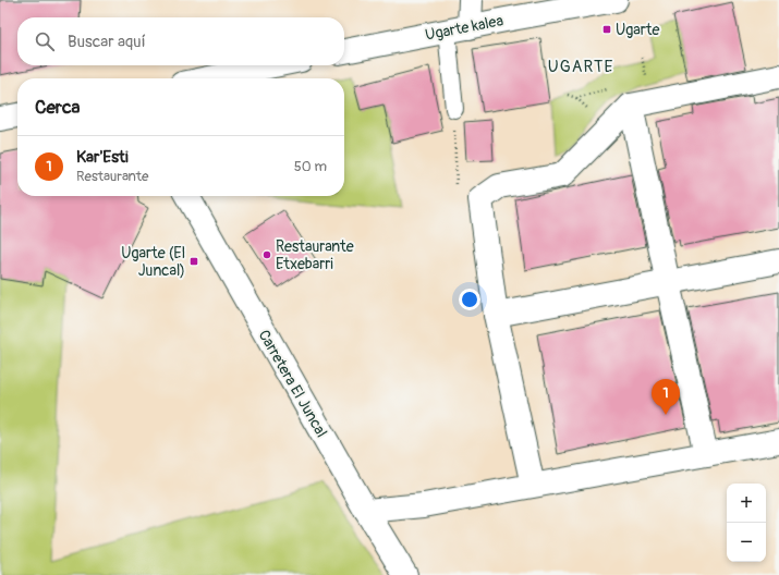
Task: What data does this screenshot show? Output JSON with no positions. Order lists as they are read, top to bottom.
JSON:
{
  "streets": {
    "street": ["Ugarte kalea", "Carretera El Juncal"]
  },
  "districts": ["UGARTE"],
  "places": {
    "transit": ["Ugarte", "Ugarte (El Juncal)"],
    "other": ["Restaurante Etxebarri"]
  },
  "page": {
    "search": "Buscar aquí",
    "heading": "Cerca",
    "list": [
      {
        "mark": "1",
        "name": "Kar'Esti",
        "note": "Restaurante",
        "value": "50 m"
      }
    ],
    "pins": "1",
    "map_buttons": ["+", "−"]
  }
}
